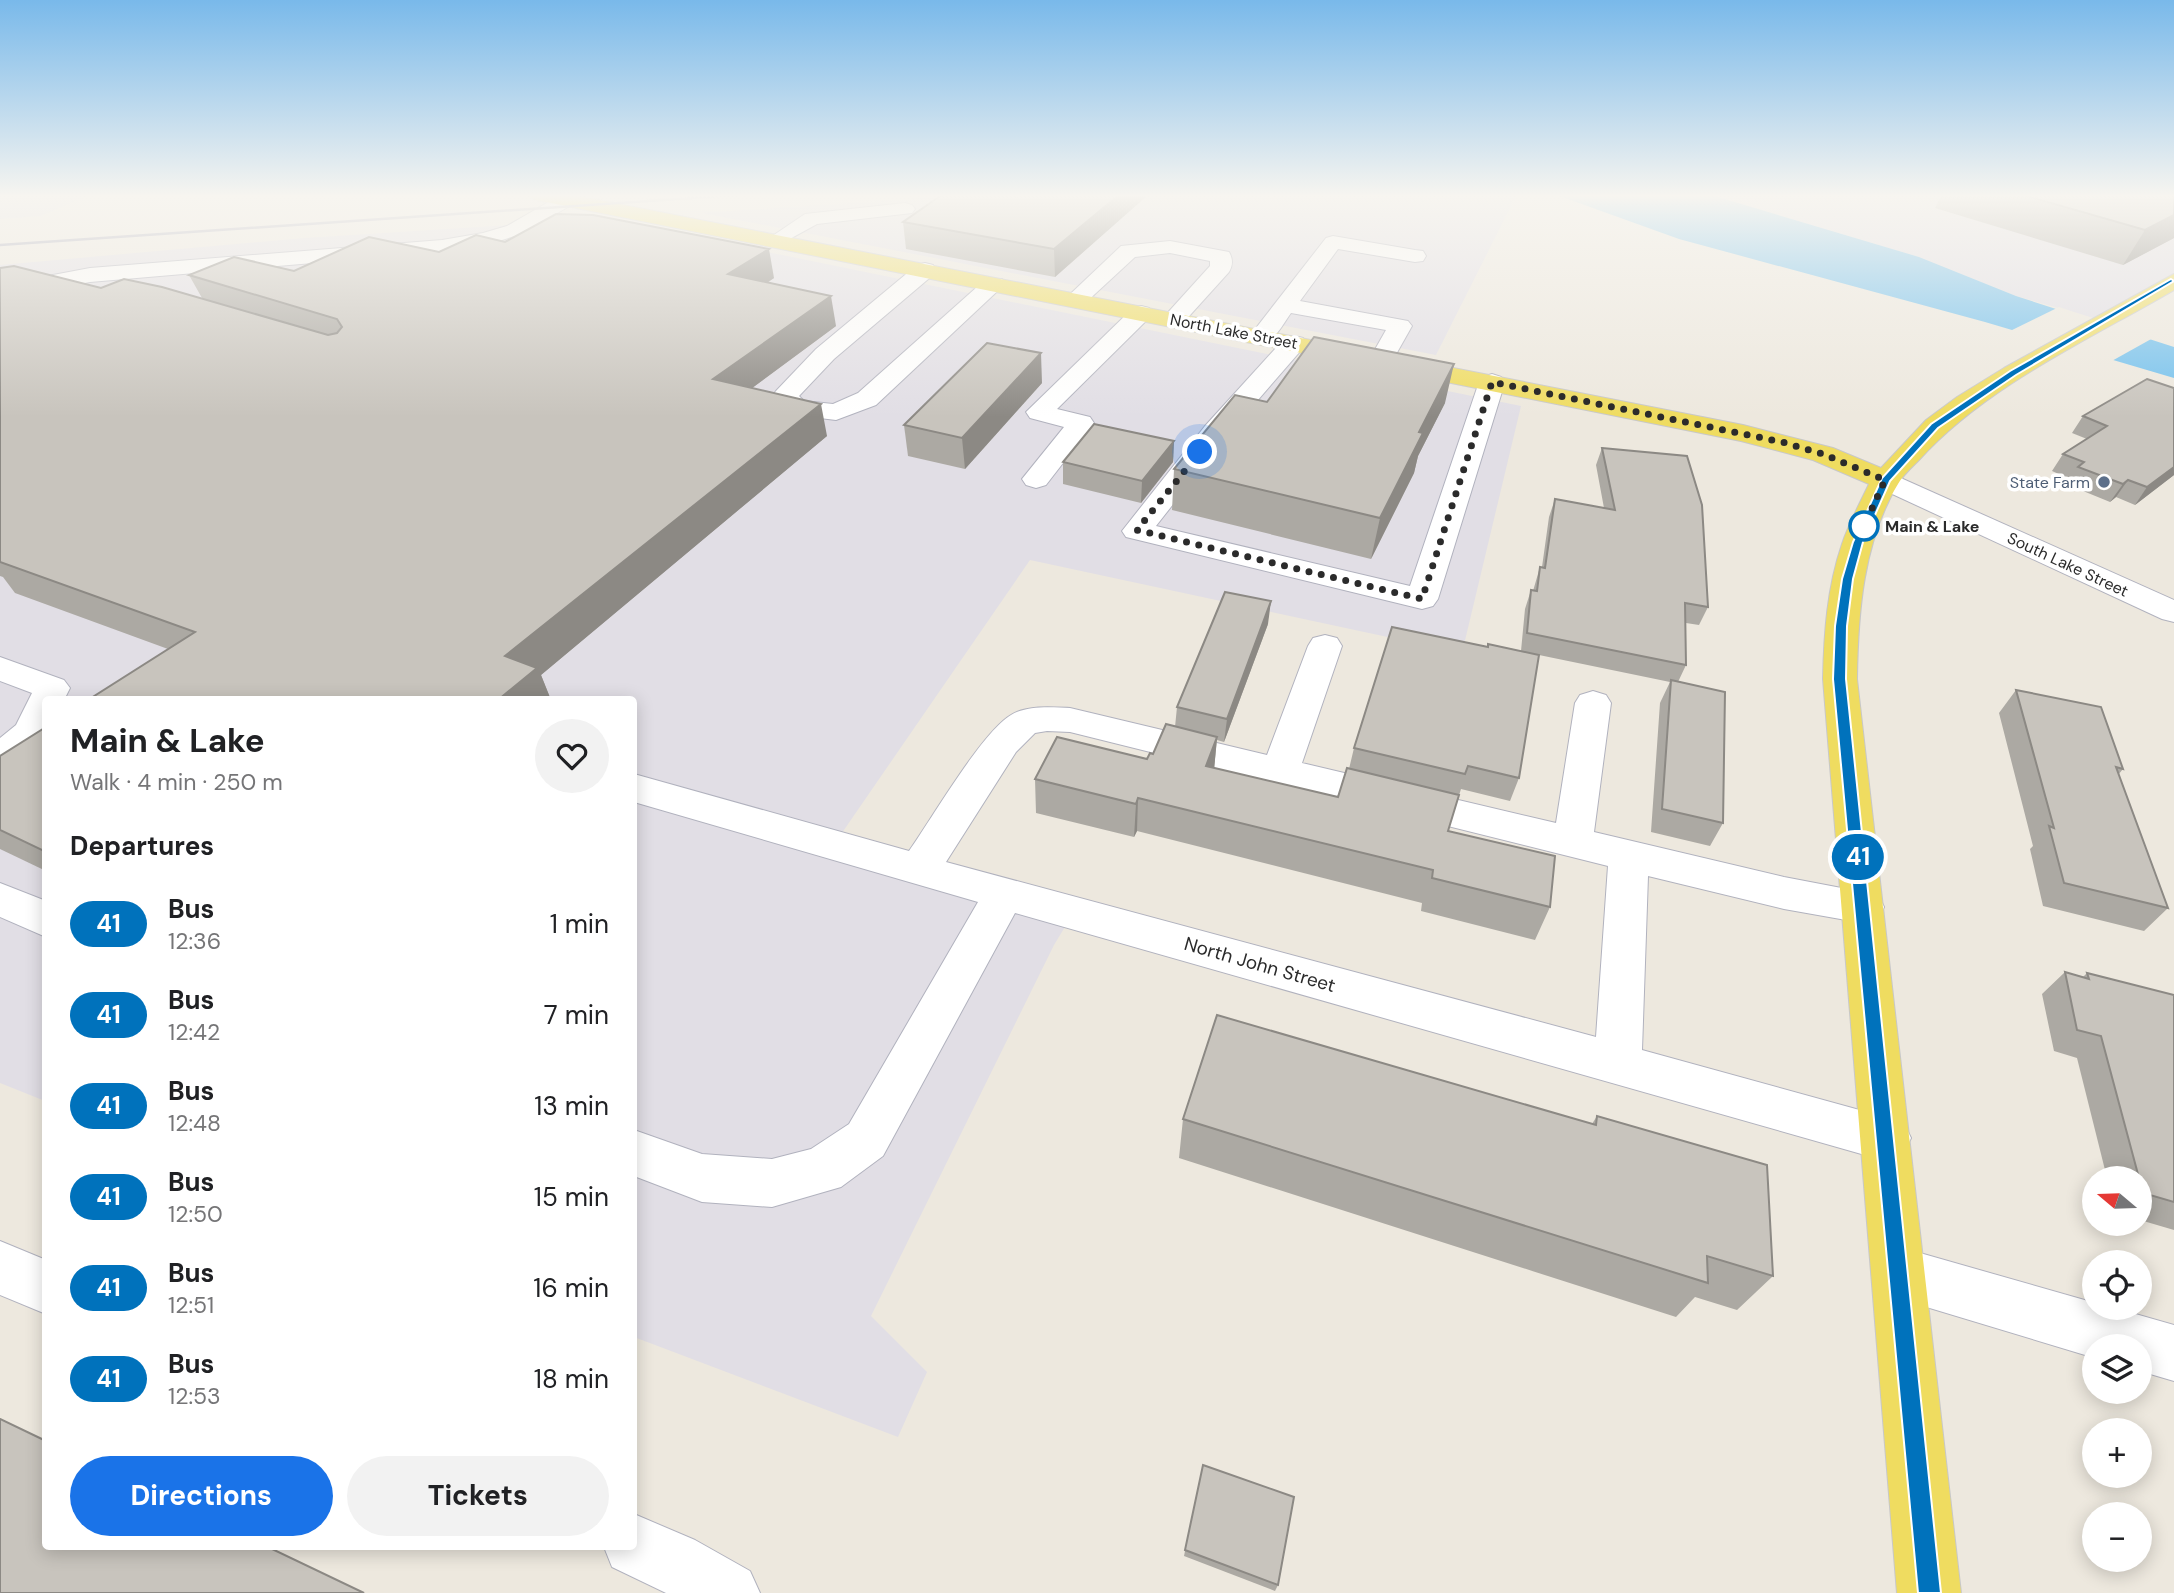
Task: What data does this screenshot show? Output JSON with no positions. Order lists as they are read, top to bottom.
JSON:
{
  "streets": {
    "main road": ["North Lake Street"],
    "street": ["South Lake Street", "North John Street"]
  },
  "crossings": [
    ["North Lake Street", "South Lake Street"]
  ],
  "places": ["State Farm", "Main & Lake"],
  "lines": ["bus line 41"],
  "north": "left",
  "page": {
    "on_map": "41",
    "heading": [
      ["Main & Lake", "Walk · 4 min · 250 m"],
      "Departures"
    ],
    "list": [
      {
        "mark": "41",
        "name": "Bus",
        "note": "12:36",
        "value": "1 min"
      },
      {
        "mark": "41",
        "name": "Bus",
        "note": "12:42",
        "value": "7 min"
      },
      {
        "mark": "41",
        "name": "Bus",
        "note": "12:48",
        "value": "13 min"
      },
      {
        "mark": "41",
        "name": "Bus",
        "note": "12:50",
        "value": "15 min"
      },
      {
        "mark": "41",
        "name": "Bus",
        "note": "12:51",
        "value": "16 min"
      },
      {
        "mark": "41",
        "name": "Bus",
        "note": "12:53",
        "value": "18 min"
      }
    ],
    "map_buttons": ["+", "−"],
    "buttons": ["Directions", "Tickets"]
  }
}
